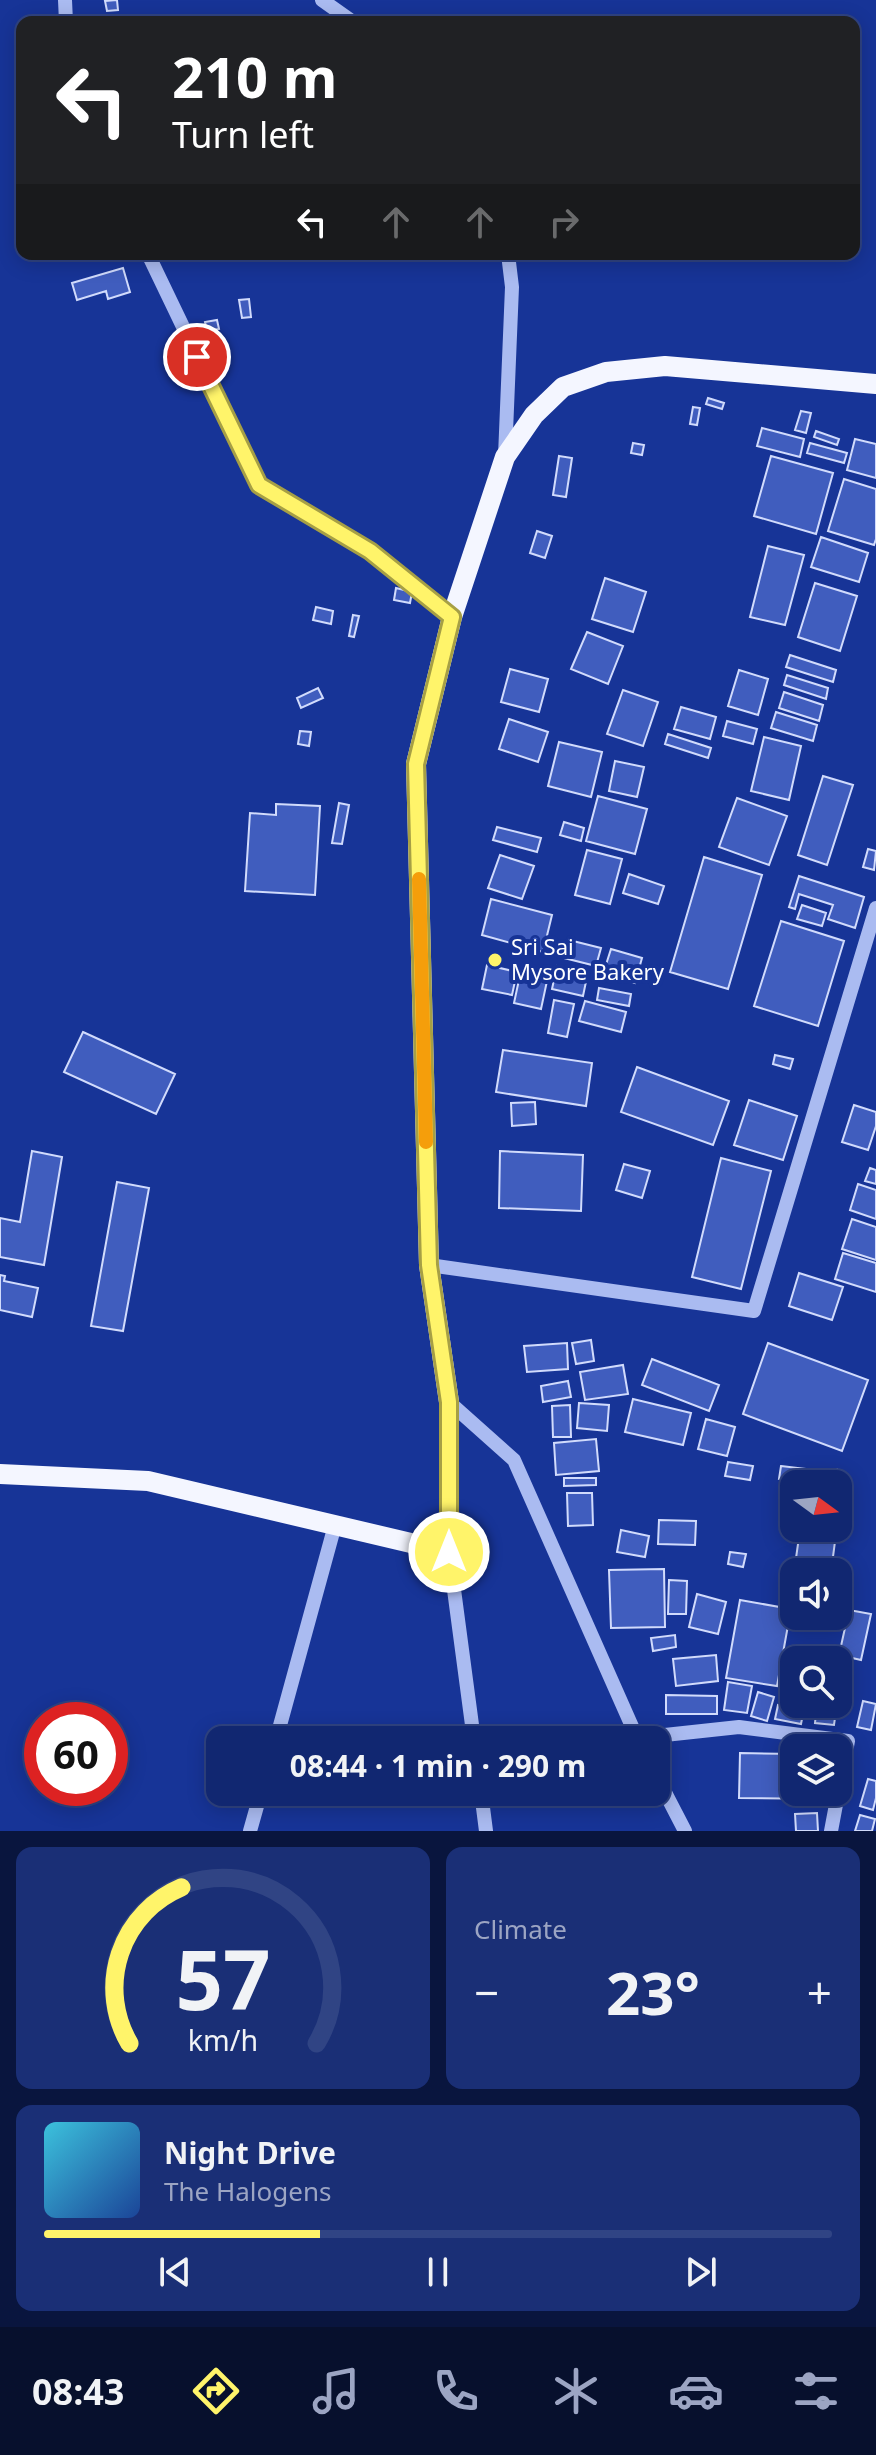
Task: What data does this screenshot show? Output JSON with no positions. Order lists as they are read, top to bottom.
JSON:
{
  "places": ["Sri Sai Mysore Bakery"],
  "north": "right",
  "page": {
    "turn": ["210 m", "Turn left"],
    "limit": "60",
    "trip": "08:44 · 1 min · 290 m",
    "tile": "Climate",
    "heat": ["−", "23°", "+"],
    "song": ["Night Drive", "The Halogens"],
    "tabs": "08:43",
    "gauge": ["57", "km/h"]
  }
}
